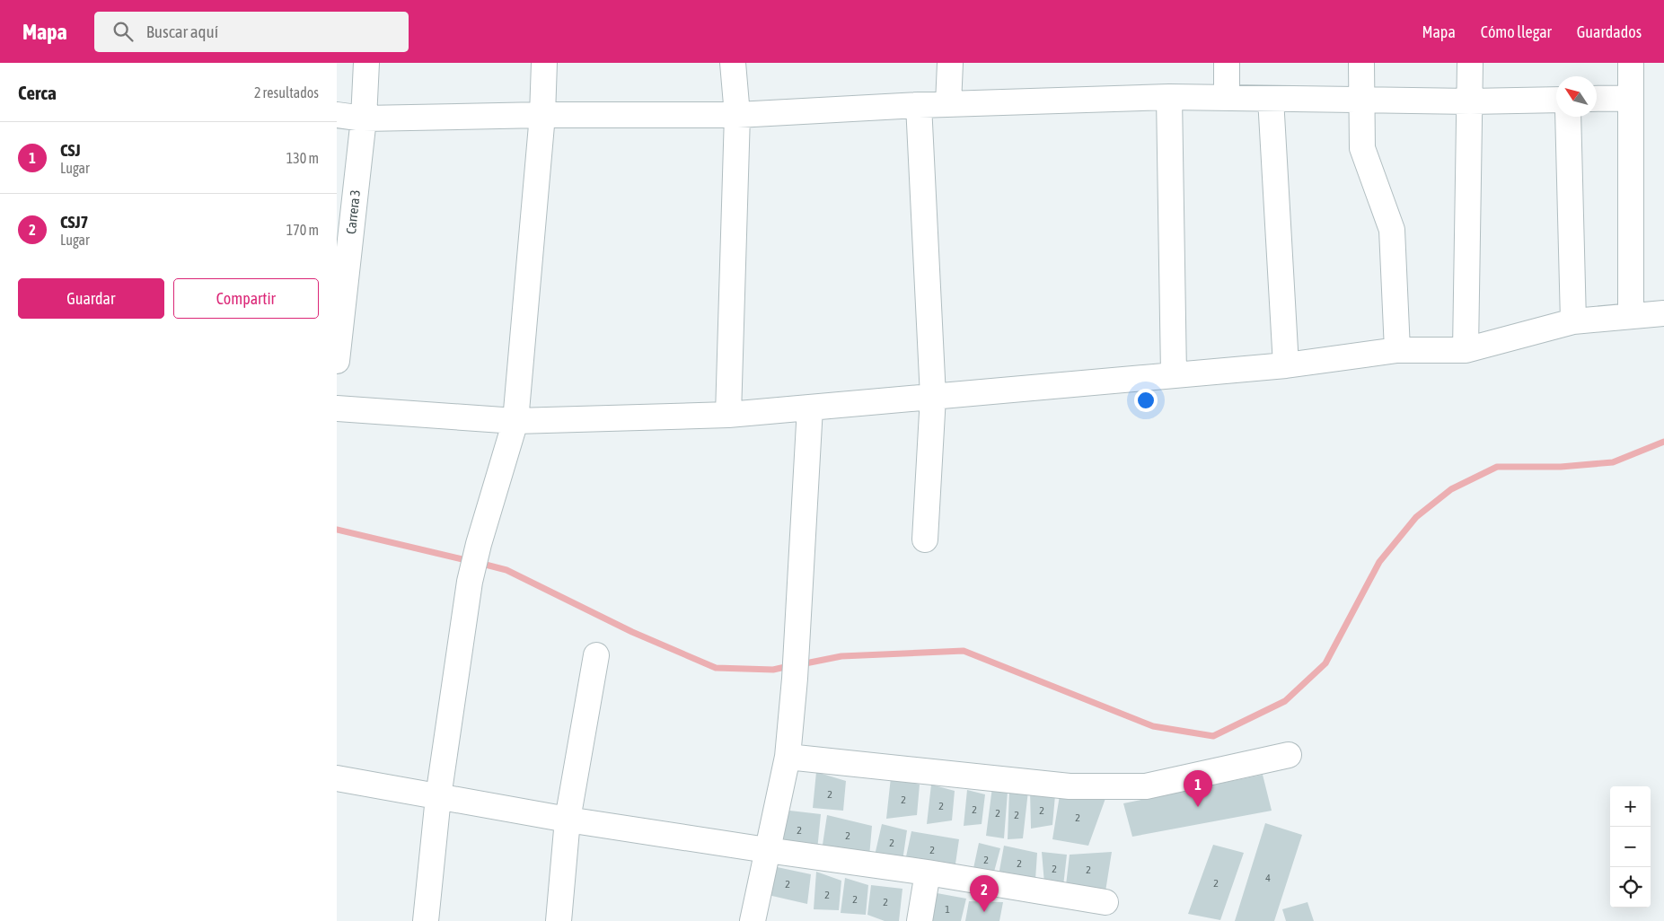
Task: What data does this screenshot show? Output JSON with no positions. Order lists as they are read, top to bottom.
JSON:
{
  "streets": {
    "street": ["Carrera 3"]
  },
  "house_numbers": [
    "2",
    "2",
    "2",
    "2",
    "2",
    "2",
    "2",
    "2",
    "2",
    "2",
    "2",
    "2",
    "2",
    "2",
    "2",
    "2",
    "4",
    "2",
    "2",
    "2",
    "2",
    "2",
    "1"
  ],
  "north": "top left",
  "page": {
    "header": "Mapa",
    "search": "Buscar aquí",
    "nav": ["Mapa", "Cómo llegar", "Guardados"],
    "heading": ["Cerca", "2 resultados"],
    "list": [
      {
        "mark": "1",
        "name": "CSJ",
        "note": "Lugar",
        "value": "130 m"
      },
      {
        "mark": "2",
        "name": "CSJ7",
        "note": "Lugar",
        "value": "170 m"
      }
    ],
    "buttons": ["Guardar", "Compartir"],
    "pins": ["1", "2"],
    "map_buttons": ["+", "−"]
  }
}
